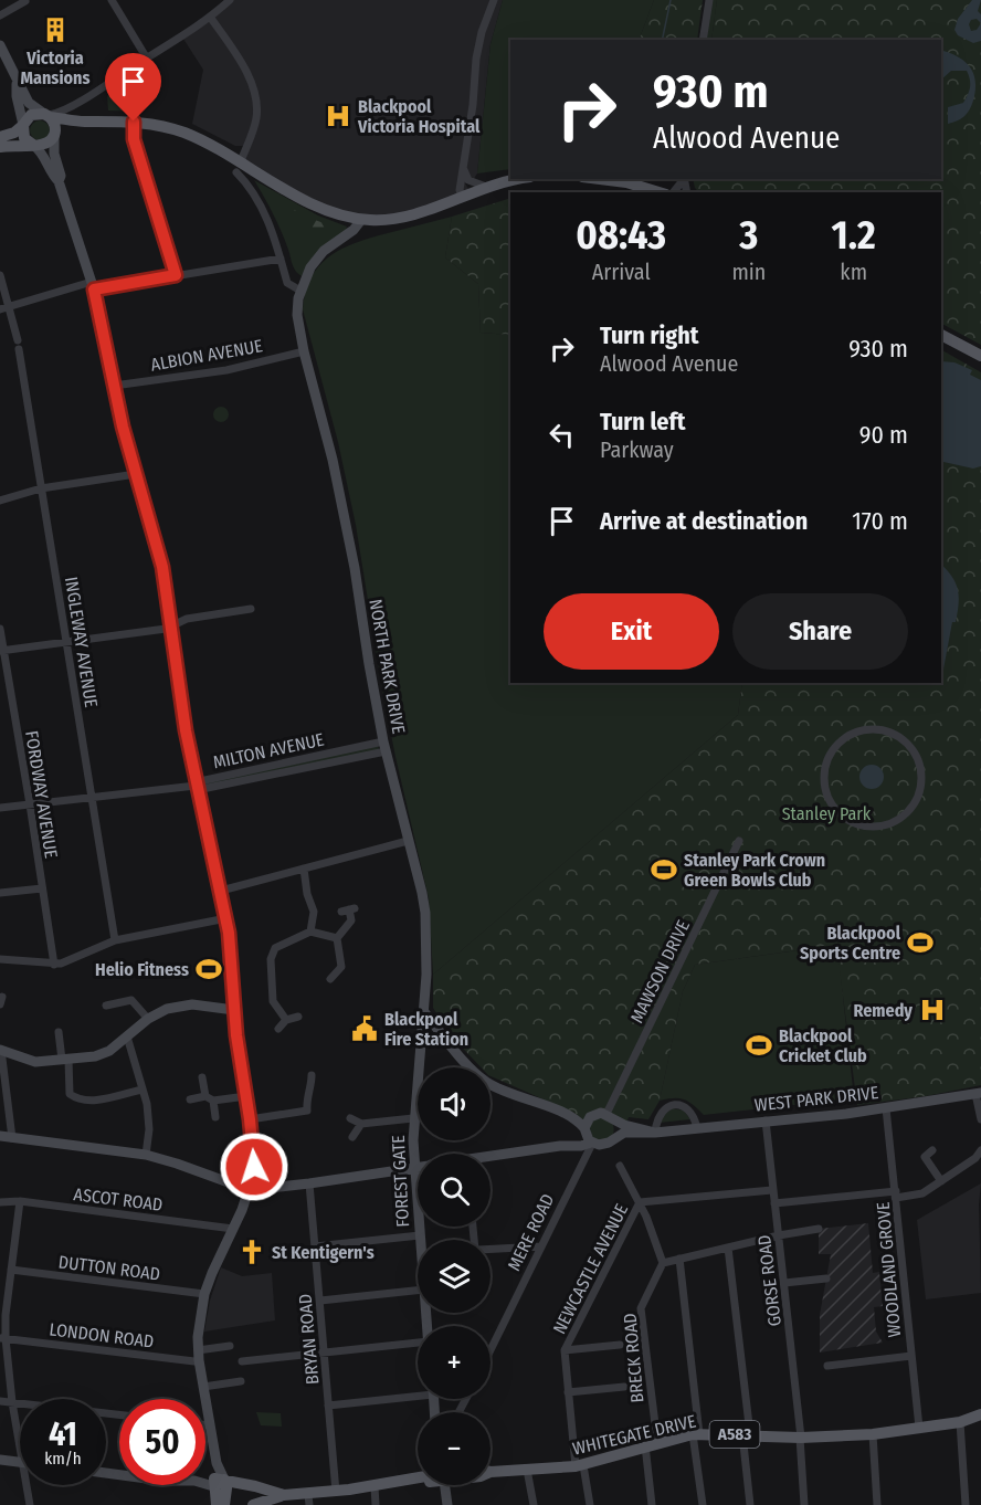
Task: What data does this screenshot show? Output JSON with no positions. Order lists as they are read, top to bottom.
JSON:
{
  "streets": {
    "main road": ["WHITEGATE DRIVE", "A583"],
    "street": [
      "ALBION AVENUE",
      "INGLEWAY AVENUE",
      "NORTH PARK DRIVE",
      "MILTON AVENUE",
      "FORDWAY AVENUE",
      "MAWSON DRIVE",
      "WEST PARK DRIVE",
      "FOREST GATE",
      "ASCOT ROAD",
      "MERE ROAD",
      "DUTTON ROAD",
      "NEWCASTLE AVENUE",
      "WOODLAND GROVE",
      "GORSE ROAD",
      "LONDON ROAD",
      "BRYAN ROAD",
      "BRECK ROAD"
    ]
  },
  "crossings": [
    ["ALBION AVENUE", "NORTH PARK DRIVE"],
    ["INGLEWAY AVENUE", "MILTON AVENUE"],
    ["NORTH PARK DRIVE", "MILTON AVENUE"],
    ["NORTH PARK DRIVE", "FOREST GATE"],
    ["MILTON AVENUE", "FORDWAY AVENUE"],
    ["MAWSON DRIVE", "WEST PARK DRIVE"],
    ["MAWSON DRIVE", "MERE ROAD"],
    ["WEST PARK DRIVE", "MERE ROAD"],
    ["WEST PARK DRIVE", "WOODLAND GROVE"],
    ["WEST PARK DRIVE", "GORSE ROAD"],
    ["NEWCASTLE AVENUE", "WHITEGATE DRIVE"],
    ["WOODLAND GROVE", "WHITEGATE DRIVE"],
    ["GORSE ROAD", "WHITEGATE DRIVE"],
    ["BRYAN ROAD", "WHITEGATE DRIVE"],
    ["BRECK ROAD", "WHITEGATE DRIVE"]
  ],
  "parks": ["Stanley Park"],
  "places": {
    "building": ["Victoria Mansions"],
    "hospital": ["Blackpool Victoria Hospital", "Remedy"],
    "sports": [
      "Stanley Park Crown Green Bowls Club",
      "Blackpool Sports Centre",
      "Helio Fitness",
      "Blackpool Cricket Club"
    ],
    "public building": ["Blackpool Fire Station"],
    "church": ["St Kentigern's"]
  },
  "page": {
    "turn": ["930 m", "Alwood Avenue"],
    "eta": [
      "08:43",
      "Arrival",
      "3",
      "min",
      "1.2",
      "km"
    ],
    "list": [
      {
        "name": "Turn right",
        "note": "Alwood Avenue",
        "value": "930 m"
      },
      {
        "name": "Turn left",
        "note": "Parkway",
        "value": "90 m"
      },
      {
        "name": "Arrive at destination",
        "value": "170 m"
      }
    ],
    "buttons": ["Exit", "Share"],
    "map_buttons": ["+", "−"],
    "speed": "41 km/h",
    "limit": "50"
  }
}
